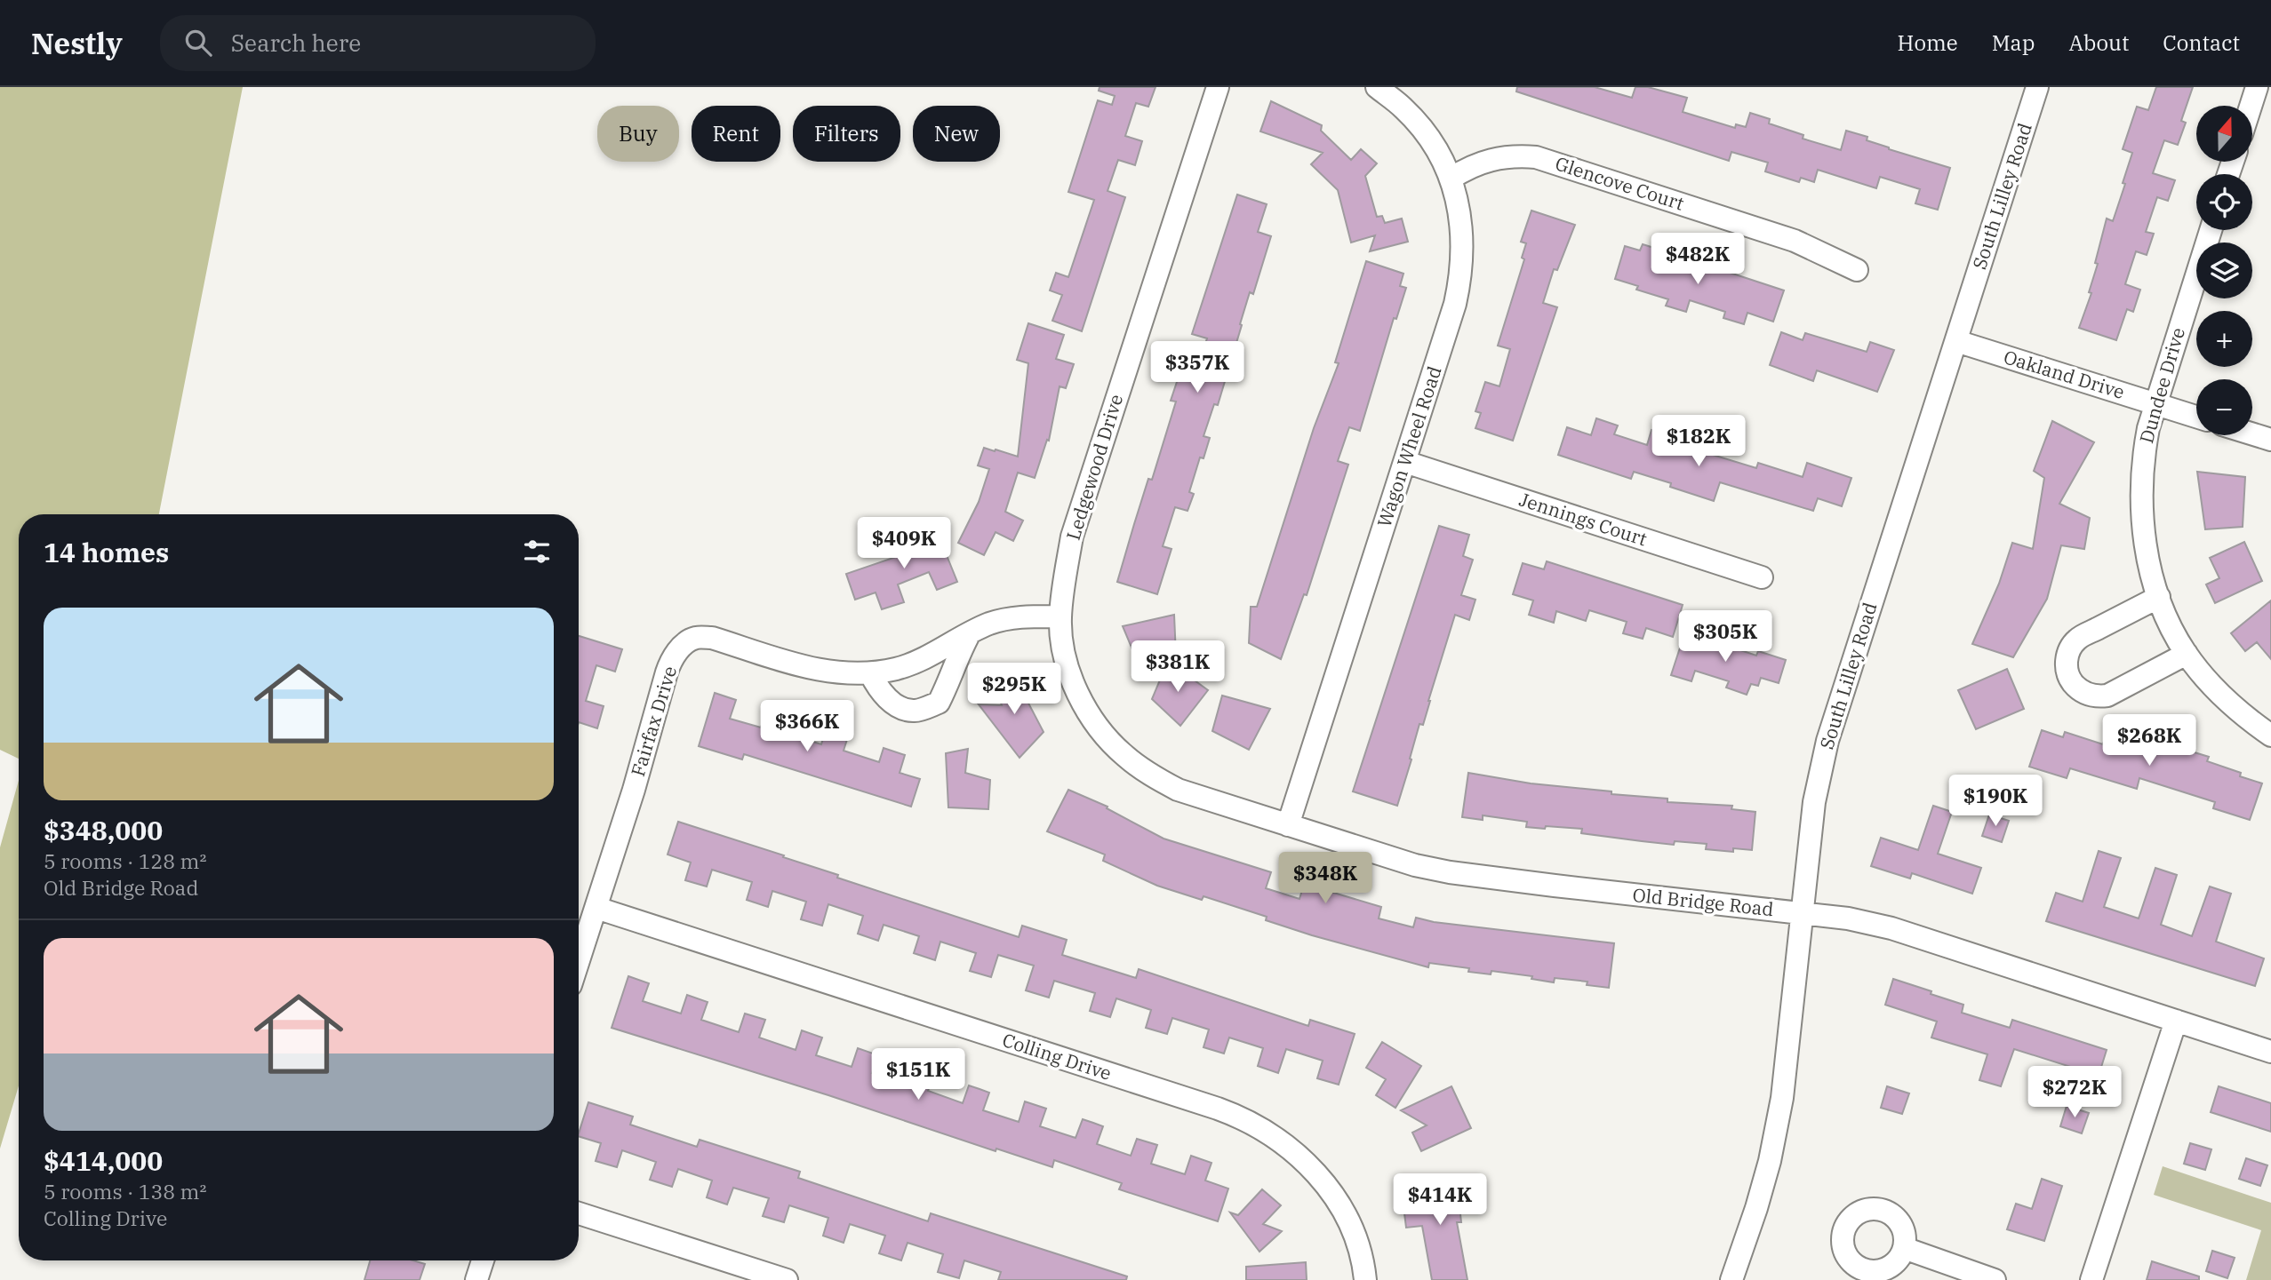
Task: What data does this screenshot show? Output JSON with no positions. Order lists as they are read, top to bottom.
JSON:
{
  "streets": {
    "street": [
      "Glencove Court",
      "South Lilley Road",
      "Oakland Drive",
      "Dundee Drive",
      "Wagon Wheel Road",
      "Ledgewood Drive",
      "Jennings Court",
      "Fairfax Drive",
      "Old Bridge Road",
      "Colling Drive"
    ]
  },
  "crossings": [
    ["Glencove Court", "Wagon Wheel Road"],
    ["South Lilley Road", "Oakland Drive"],
    ["South Lilley Road", "Old Bridge Road"],
    ["Oakland Drive", "Dundee Drive"],
    ["Wagon Wheel Road", "Jennings Court"],
    ["Wagon Wheel Road", "Old Bridge Road"],
    ["Ledgewood Drive", "Fairfax Drive"],
    ["Ledgewood Drive", "Old Bridge Road"],
    ["Fairfax Drive", "Colling Drive"]
  ],
  "north": "top",
  "page": {
    "header": "Nestly",
    "search": "Search here",
    "nav": [
      "Home",
      "Map",
      "About",
      "Contact"
    ],
    "map_buttons": ["+", "−"],
    "chip": [
      "Buy",
      "Rent",
      "Filters",
      "New"
    ],
    "price": [
      "$482K",
      "$357K",
      "$182K",
      "$409K",
      "$305K",
      "$381K",
      "$295K",
      "$366K",
      "$268K",
      "$190K",
      "$348K",
      "$151K",
      "$272K",
      "$414K"
    ],
    "heading": "14 homes",
    "list": [
      {
        "name": "$348,000",
        "note": "5 rooms · 128 m² · Old Bridge Road"
      },
      {
        "name": "$414,000",
        "note": "5 rooms · 138 m² · Colling Drive"
      }
    ]
  }
}
